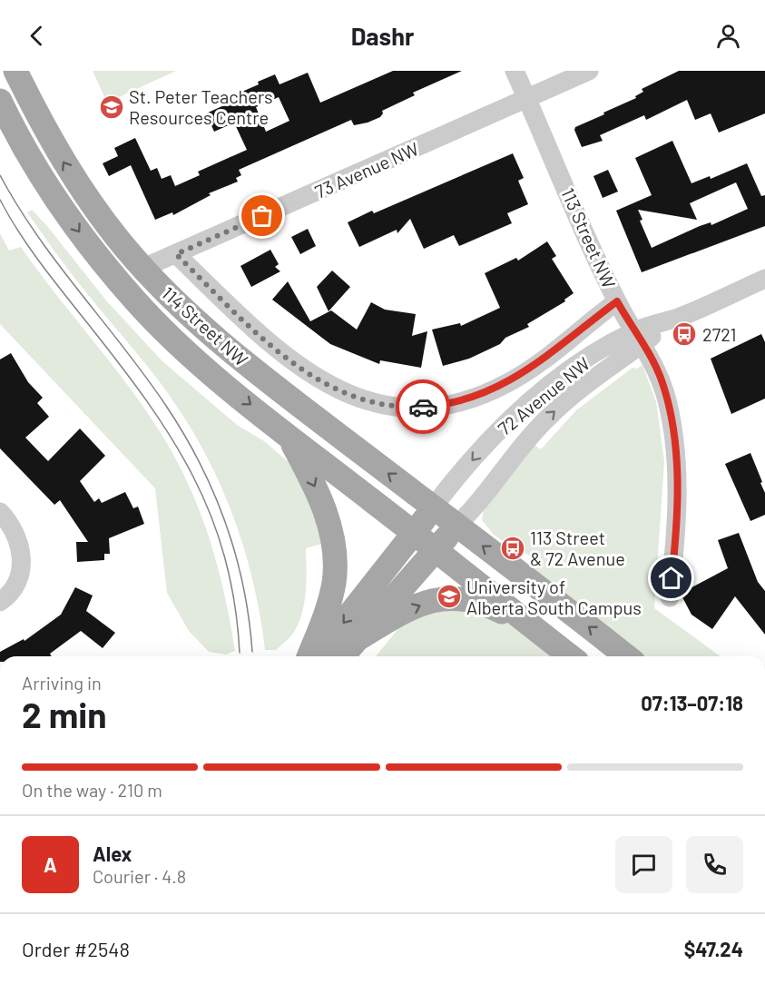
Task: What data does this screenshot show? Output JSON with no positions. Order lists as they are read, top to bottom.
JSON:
{
  "streets": {
    "main road": ["114 Street NW"],
    "street": ["73 Avenue NW", "113 Street NW", "72 Avenue NW"]
  },
  "crossings": [
    ["73 Avenue NW", "113 Street NW"],
    ["73 Avenue NW", "114 Street NW"],
    ["113 Street NW", "72 Avenue NW"],
    ["114 Street NW", "72 Avenue NW"]
  ],
  "places": {
    "school or university": ["St. Peter Teachers Resources Centre", "University of Alberta South Campus"],
    "bus stop": ["2721", "113 Street & 72 Avenue"]
  },
  "page": {
    "header": "Dashr",
    "heading": ["2 min", "Arriving in", "07:13–07:18"],
    "panel": [
      "Alex",
      "Courier · 4.8",
      "Order #2548",
      "$47.24"
    ],
    "bar": "On the way · 210 m",
    "round": "A"
  }
}
